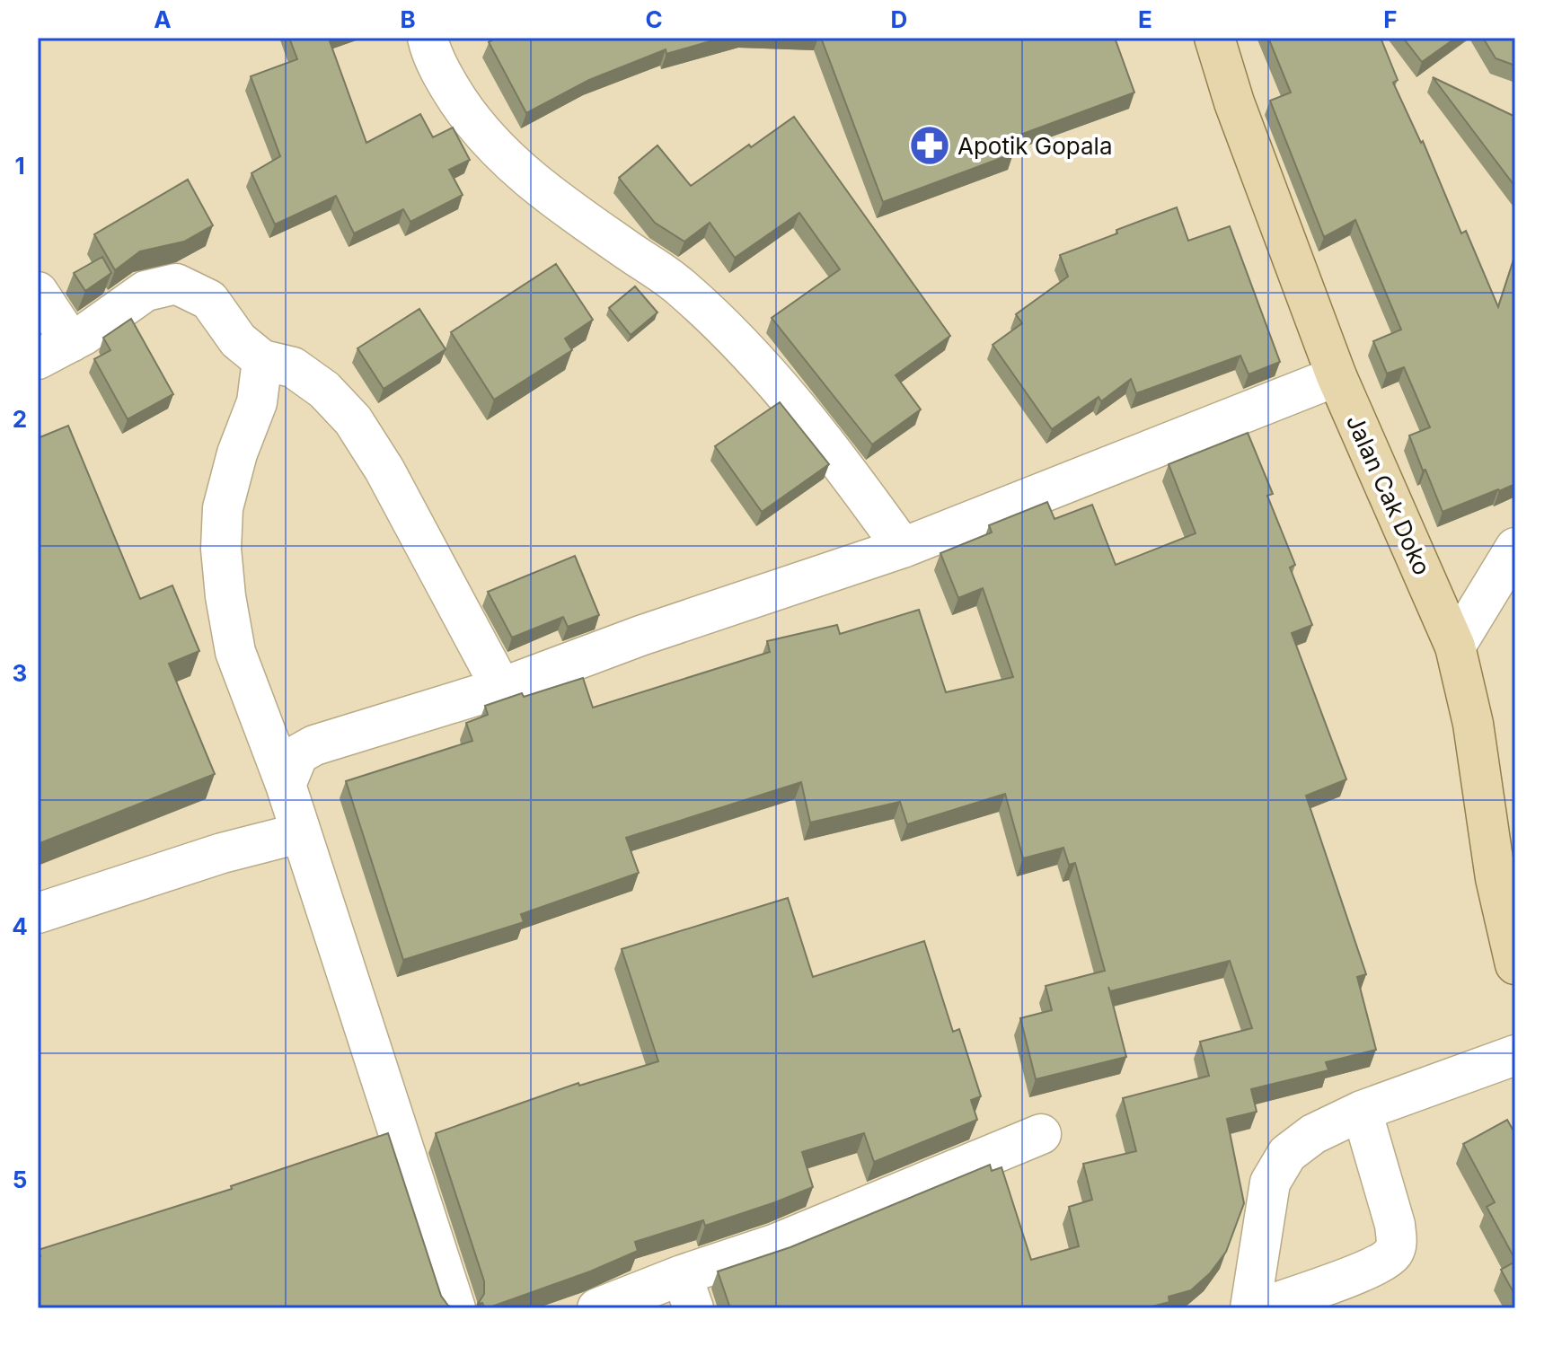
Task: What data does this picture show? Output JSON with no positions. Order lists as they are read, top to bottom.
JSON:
{
  "streets": {
    "main road": ["Jalan Cak Doko"]
  },
  "places": {
    "pharmacy": ["Apotik Gopala"]
  },
  "grid": {
    "columns": [
      "A",
      "B",
      "C",
      "D",
      "E",
      "F"
    ],
    "rows": [
      "1",
      "2",
      "3",
      "4",
      "5"
    ]
  }
}
